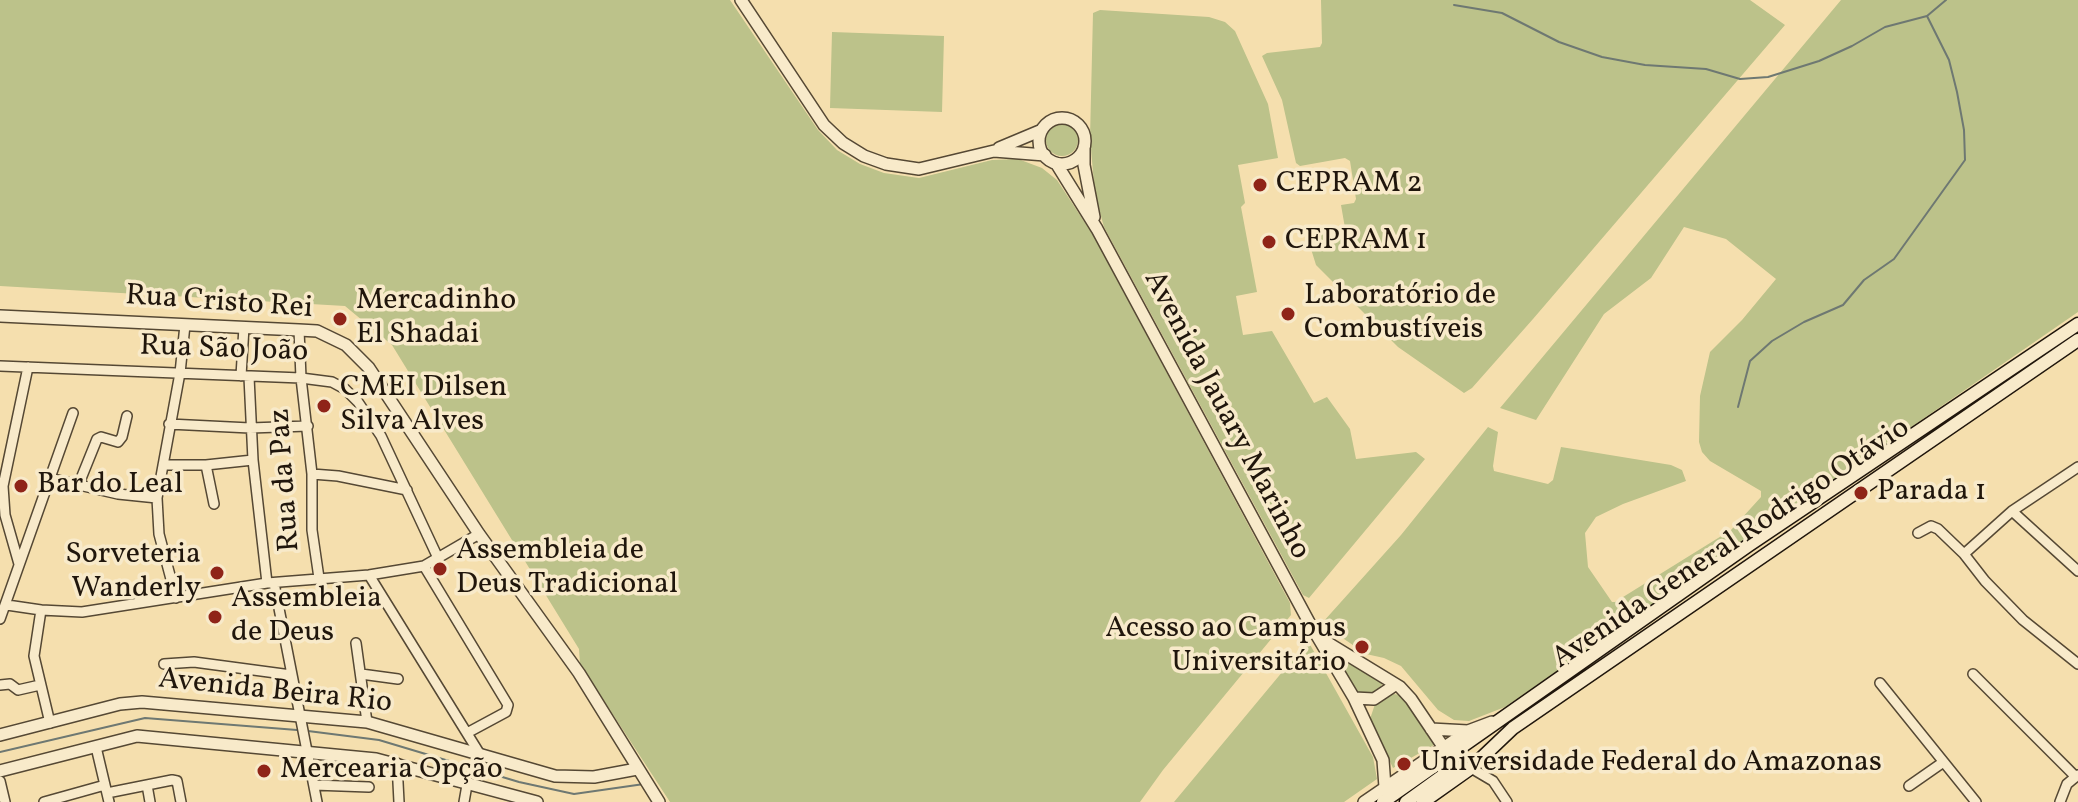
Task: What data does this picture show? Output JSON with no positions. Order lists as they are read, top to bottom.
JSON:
{
  "streets": {
    "main road": ["Avenida General Rodrigo Otávio"],
    "street": [
      "Rua Cristo Rei",
      "Rua São João",
      "Avenida Jauary Marinho",
      "Rua da Paz",
      "Avenida Beira Rio"
    ]
  },
  "crossings": [
    ["Rua Cristo Rei", "Rua da Paz"],
    ["Rua Cristo Rei", "Avenida Beira Rio"],
    ["Rua São João", "Rua da Paz"],
    ["Avenida Jauary Marinho", "Avenida General Rodrigo Otávio"]
  ],
  "places": [
    "CEPRAM 2",
    "CEPRAM 1",
    "Laboratório de Combustíveis",
    "Mercadinho El Shadai",
    "CMEI Dilsen Silva Alves",
    "Bar do Leal",
    "Parada 1",
    "Assembleia de Deus Tradicional",
    "Sorveteria Wanderly",
    "Assembleia de Deus",
    "Acesso ao Campus Universitário",
    "Universidade Federal do Amazonas",
    "Mercearia Opção"
  ]
}
